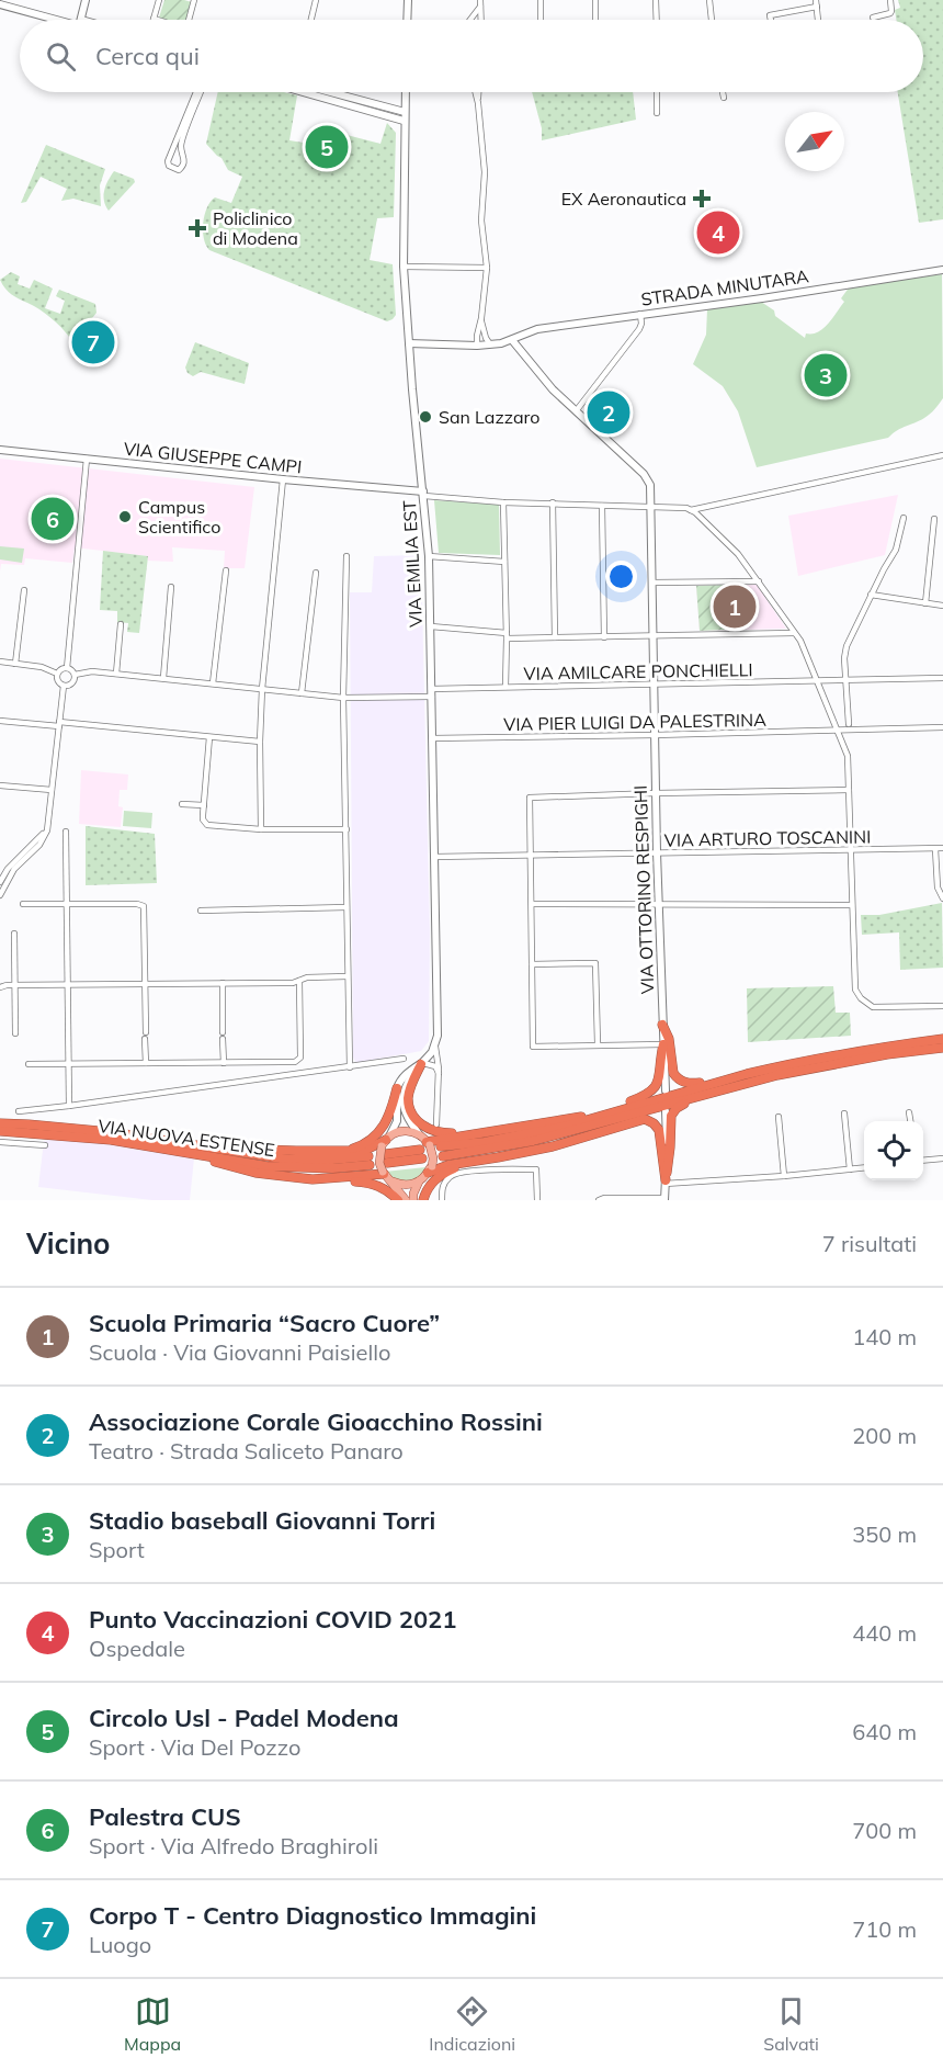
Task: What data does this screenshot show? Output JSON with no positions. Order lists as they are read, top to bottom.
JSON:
{
  "streets": {
    "highway": ["VIA NUOVA ESTENSE"],
    "street": [
      "STRADA MINUTARA",
      "VIA GIUSEPPE CAMPI",
      "VIA EMILIA EST",
      "VIA AMILCARE PONCHIELLI",
      "VIA PIER LUIGI DA PALESTRINA",
      "VIA ARTURO TOSCANINI",
      "VIA OTTORINO RESPIGHI"
    ]
  },
  "crossings": [
    ["STRADA MINUTARA", "VIA EMILIA EST"],
    ["VIA GIUSEPPE CAMPI", "VIA EMILIA EST"],
    ["VIA EMILIA EST", "VIA AMILCARE PONCHIELLI"],
    ["VIA EMILIA EST", "VIA PIER LUIGI DA PALESTRINA"],
    ["VIA EMILIA EST", "VIA ARTURO TOSCANINI"],
    ["VIA AMILCARE PONCHIELLI", "VIA OTTORINO RESPIGHI"],
    ["VIA PIER LUIGI DA PALESTRINA", "VIA OTTORINO RESPIGHI"],
    ["VIA ARTURO TOSCANINI", "VIA OTTORINO RESPIGHI"]
  ],
  "places": {
    "health": ["EX Aeronautica", "Policlinico di Modena"],
    "other": ["San Lazzaro", "Campus Scientifico"]
  },
  "north": "top right",
  "page": {
    "search": "Cerca qui",
    "pins": [
      "5",
      "4",
      "7",
      "3",
      "2",
      "6",
      "1"
    ],
    "heading": ["Vicino", "7 risultati"],
    "list": [
      {
        "mark": "1",
        "name": "Scuola Primaria “Sacro Cuore”",
        "note": "Scuola · Via Giovanni Paisiello",
        "value": "140 m"
      },
      {
        "mark": "2",
        "name": "Associazione Corale Gioacchino Rossini",
        "note": "Teatro · Strada Saliceto Panaro",
        "value": "200 m"
      },
      {
        "mark": "3",
        "name": "Stadio baseball Giovanni Torri",
        "note": "Sport",
        "value": "350 m"
      },
      {
        "mark": "4",
        "name": "Punto Vaccinazioni COVID 2021",
        "note": "Ospedale",
        "value": "440 m"
      },
      {
        "mark": "5",
        "name": "Circolo Usl - Padel Modena",
        "note": "Sport · Via Del Pozzo",
        "value": "640 m"
      },
      {
        "mark": "6",
        "name": "Palestra CUS",
        "note": "Sport · Via Alfredo Braghiroli",
        "value": "700 m"
      },
      {
        "mark": "7",
        "name": "Corpo T - Centro Diagnostico Immagini",
        "note": "Luogo",
        "value": "710 m"
      }
    ],
    "nav": ["Mappa", "Indicazioni", "Salvati"]
  }
}
